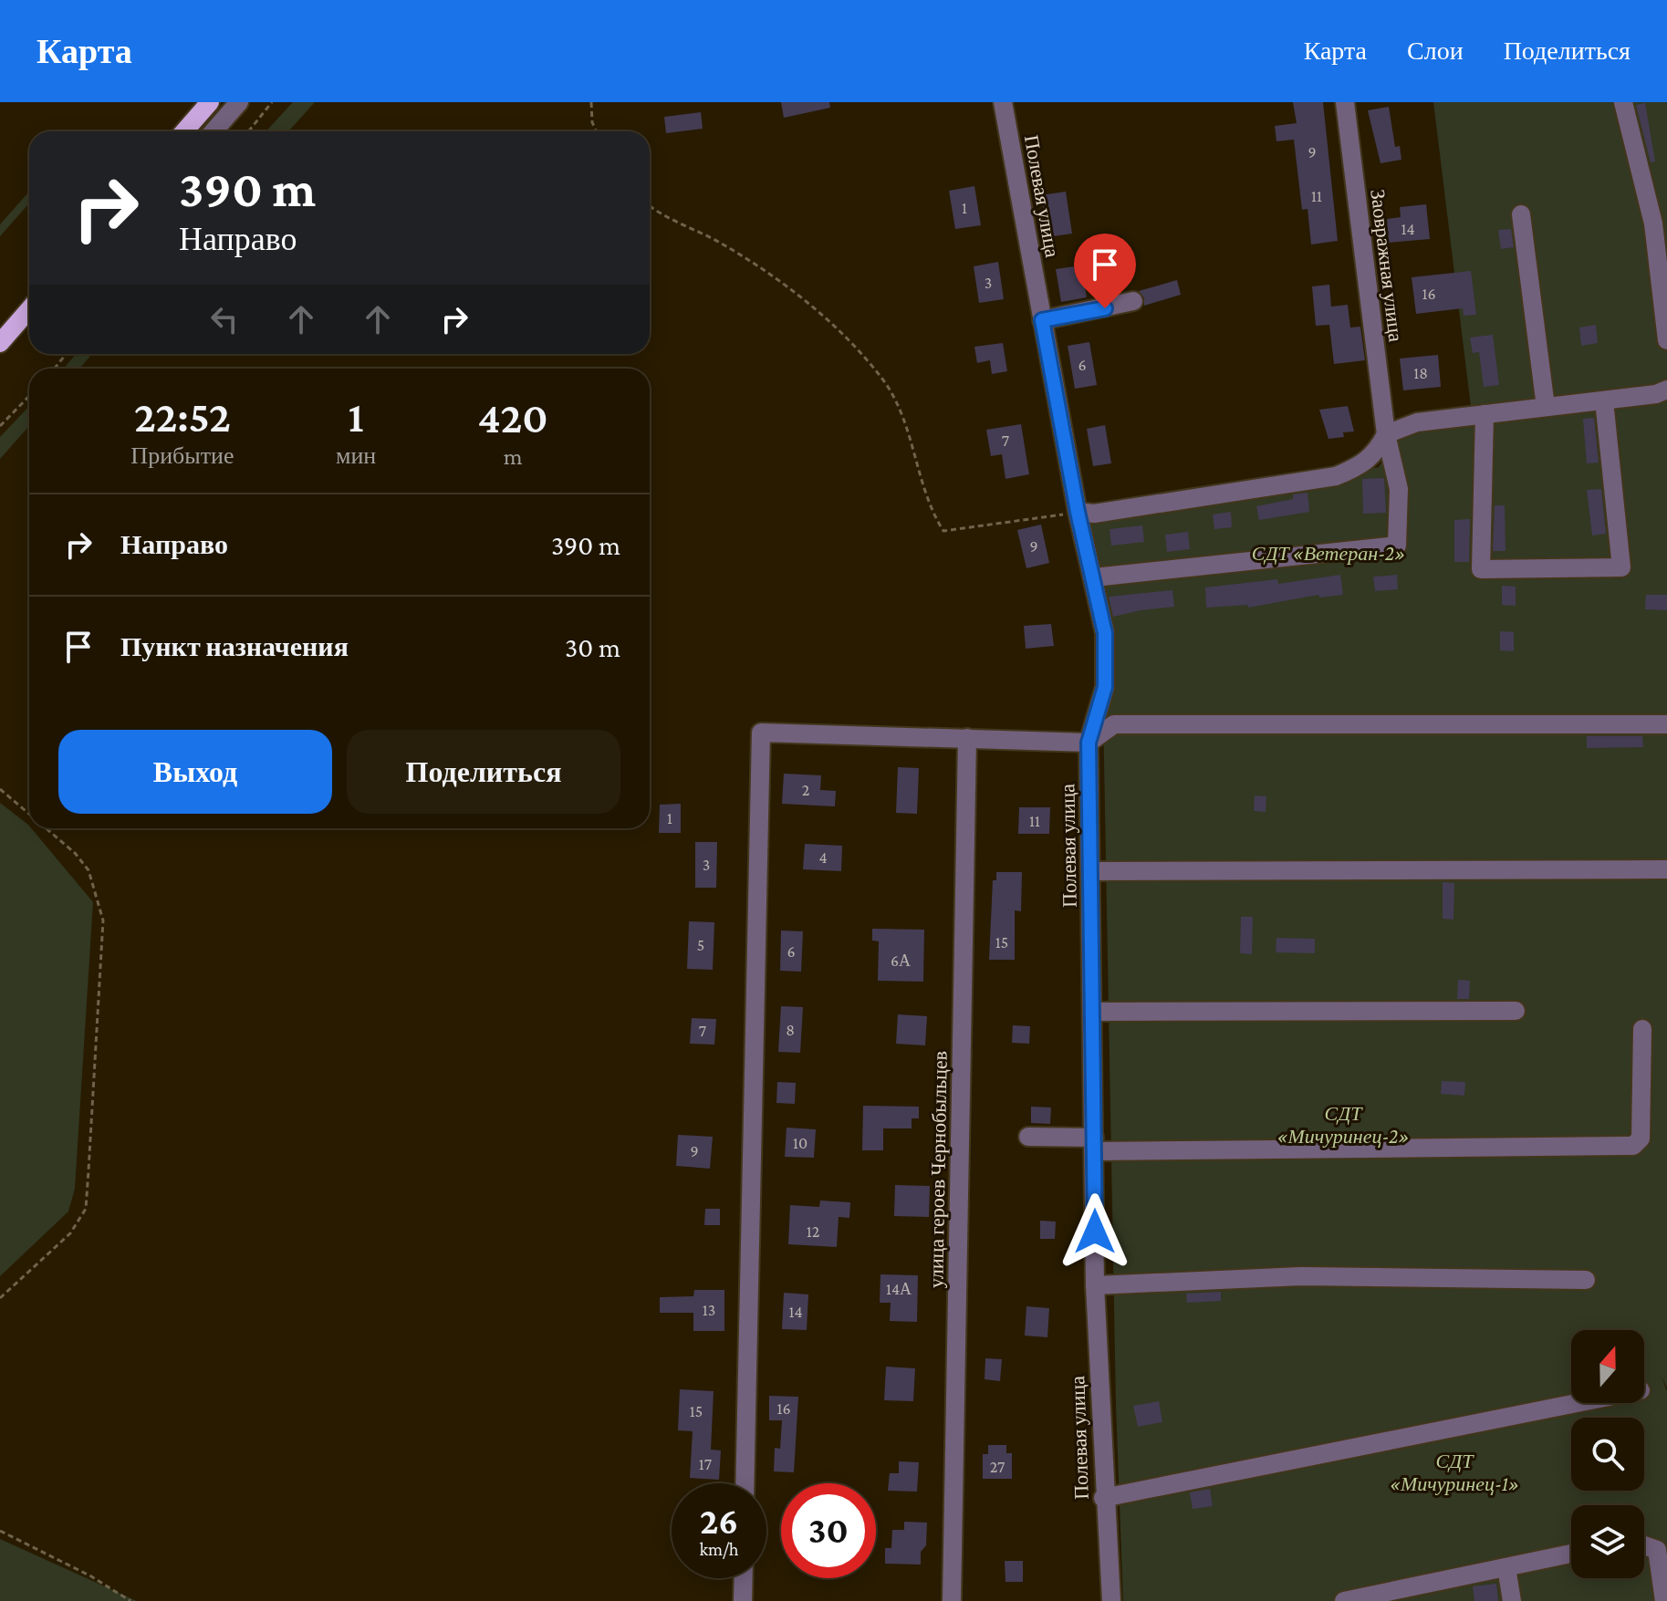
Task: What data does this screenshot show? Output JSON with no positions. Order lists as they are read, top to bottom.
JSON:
{
  "streets": {
    "street": ["Полевая улица", "Заовражная улица", "улица героев Чернобыльцев"]
  },
  "crossings": [
    ["Полевая улица", "Заовражная улица"]
  ],
  "parks": ["СДТ «Ветеран-2»", "СДТ «Мичуринец-2»", "СДТ «Мичуринец-1»"],
  "house_numbers": [
    "9",
    "11",
    "1",
    "14",
    "3",
    "16",
    "6",
    "18",
    "7",
    "9",
    "2",
    "1",
    "11",
    "4",
    "3",
    "15",
    "5",
    "6",
    "6А",
    "8",
    "7",
    "10",
    "9",
    "12",
    "14А",
    "13",
    "14",
    "16",
    "15",
    "17",
    "27"
  ],
  "north": "top",
  "page": {
    "header": "Карта",
    "nav": ["Карта", "Слои", "Поделиться"],
    "turn": ["390 m", "Направо"],
    "eta": [
      "22:52",
      "Прибытие",
      "1",
      "мин",
      "420",
      "m"
    ],
    "list": [
      {
        "name": "Направо",
        "value": "390 m"
      },
      {
        "name": "Пункт назначения",
        "value": "30 m"
      }
    ],
    "buttons": ["Выход", "Поделиться"],
    "speed": "26 km/h",
    "limit": "30"
  }
}
